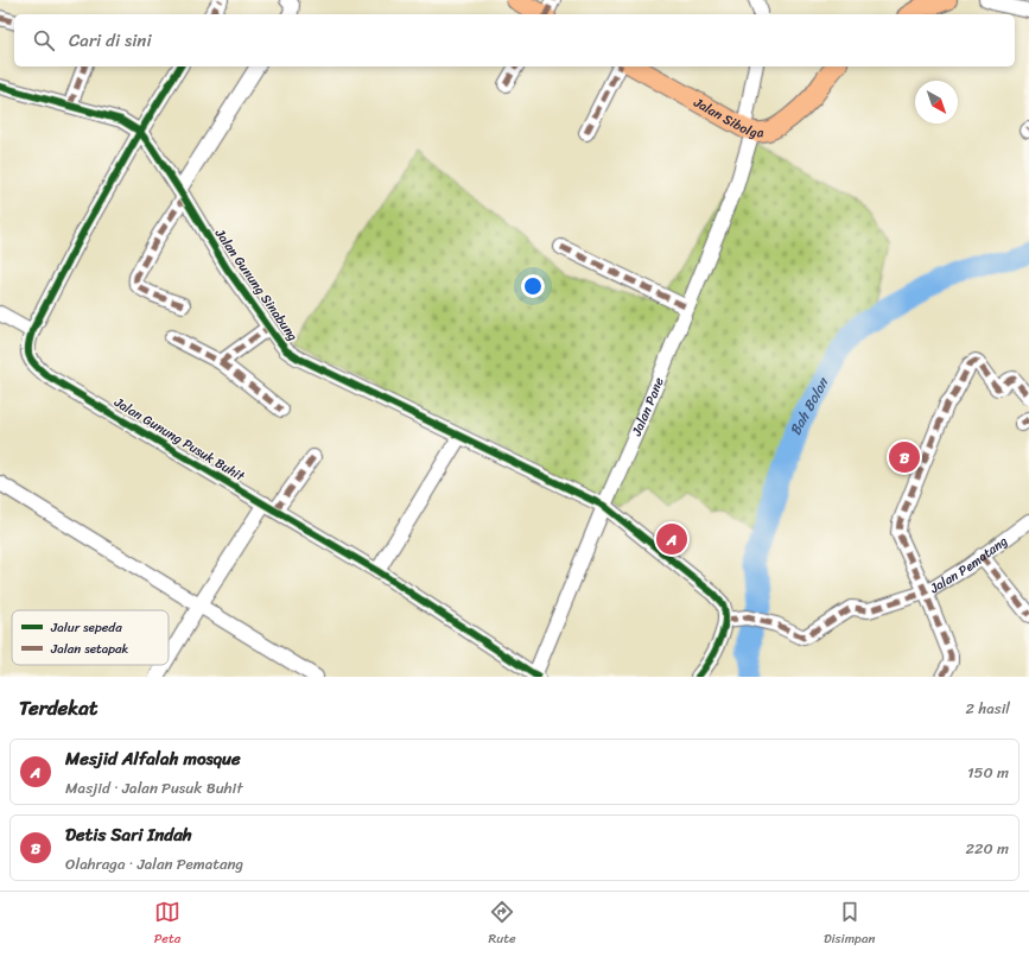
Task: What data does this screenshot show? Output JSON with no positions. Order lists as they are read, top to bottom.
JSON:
{
  "streets": {
    "main road": ["Jalan Sibolga"],
    "street": [
      "Jalan Gunung Sinabung",
      "Jalan Pane",
      "Jalan Gunung Pusuk Buhit",
      "Jalan Pematang"
    ]
  },
  "crossings": [
    ["Jalan Sibolga", "Jalan Pane"],
    ["Jalan Gunung Sinabung", "Jalan Pane"],
    ["Jalan Gunung Sinabung", "Jalan Gunung Pusuk Buhit"],
    ["Jalan Pane", "Jalan Gunung Pusuk Buhit"]
  ],
  "water": ["Bah Bolon"],
  "legend": ["Jalur sepeda", "Jalan setapak"],
  "north": "bottom right",
  "page": {
    "search": "Cari di sini",
    "pins": ["B", "A"],
    "heading": ["Terdekat", "2 hasil"],
    "list": [
      {
        "mark": "A",
        "name": "Mesjid Alfalah mosque",
        "note": "Masjid · Jalan Pusuk Buhit",
        "value": "150 m"
      },
      {
        "mark": "B",
        "name": "Detis Sari Indah",
        "note": "Olahraga · Jalan Pematang",
        "value": "220 m"
      }
    ],
    "nav": ["Peta", "Rute", "Disimpan"]
  }
}
